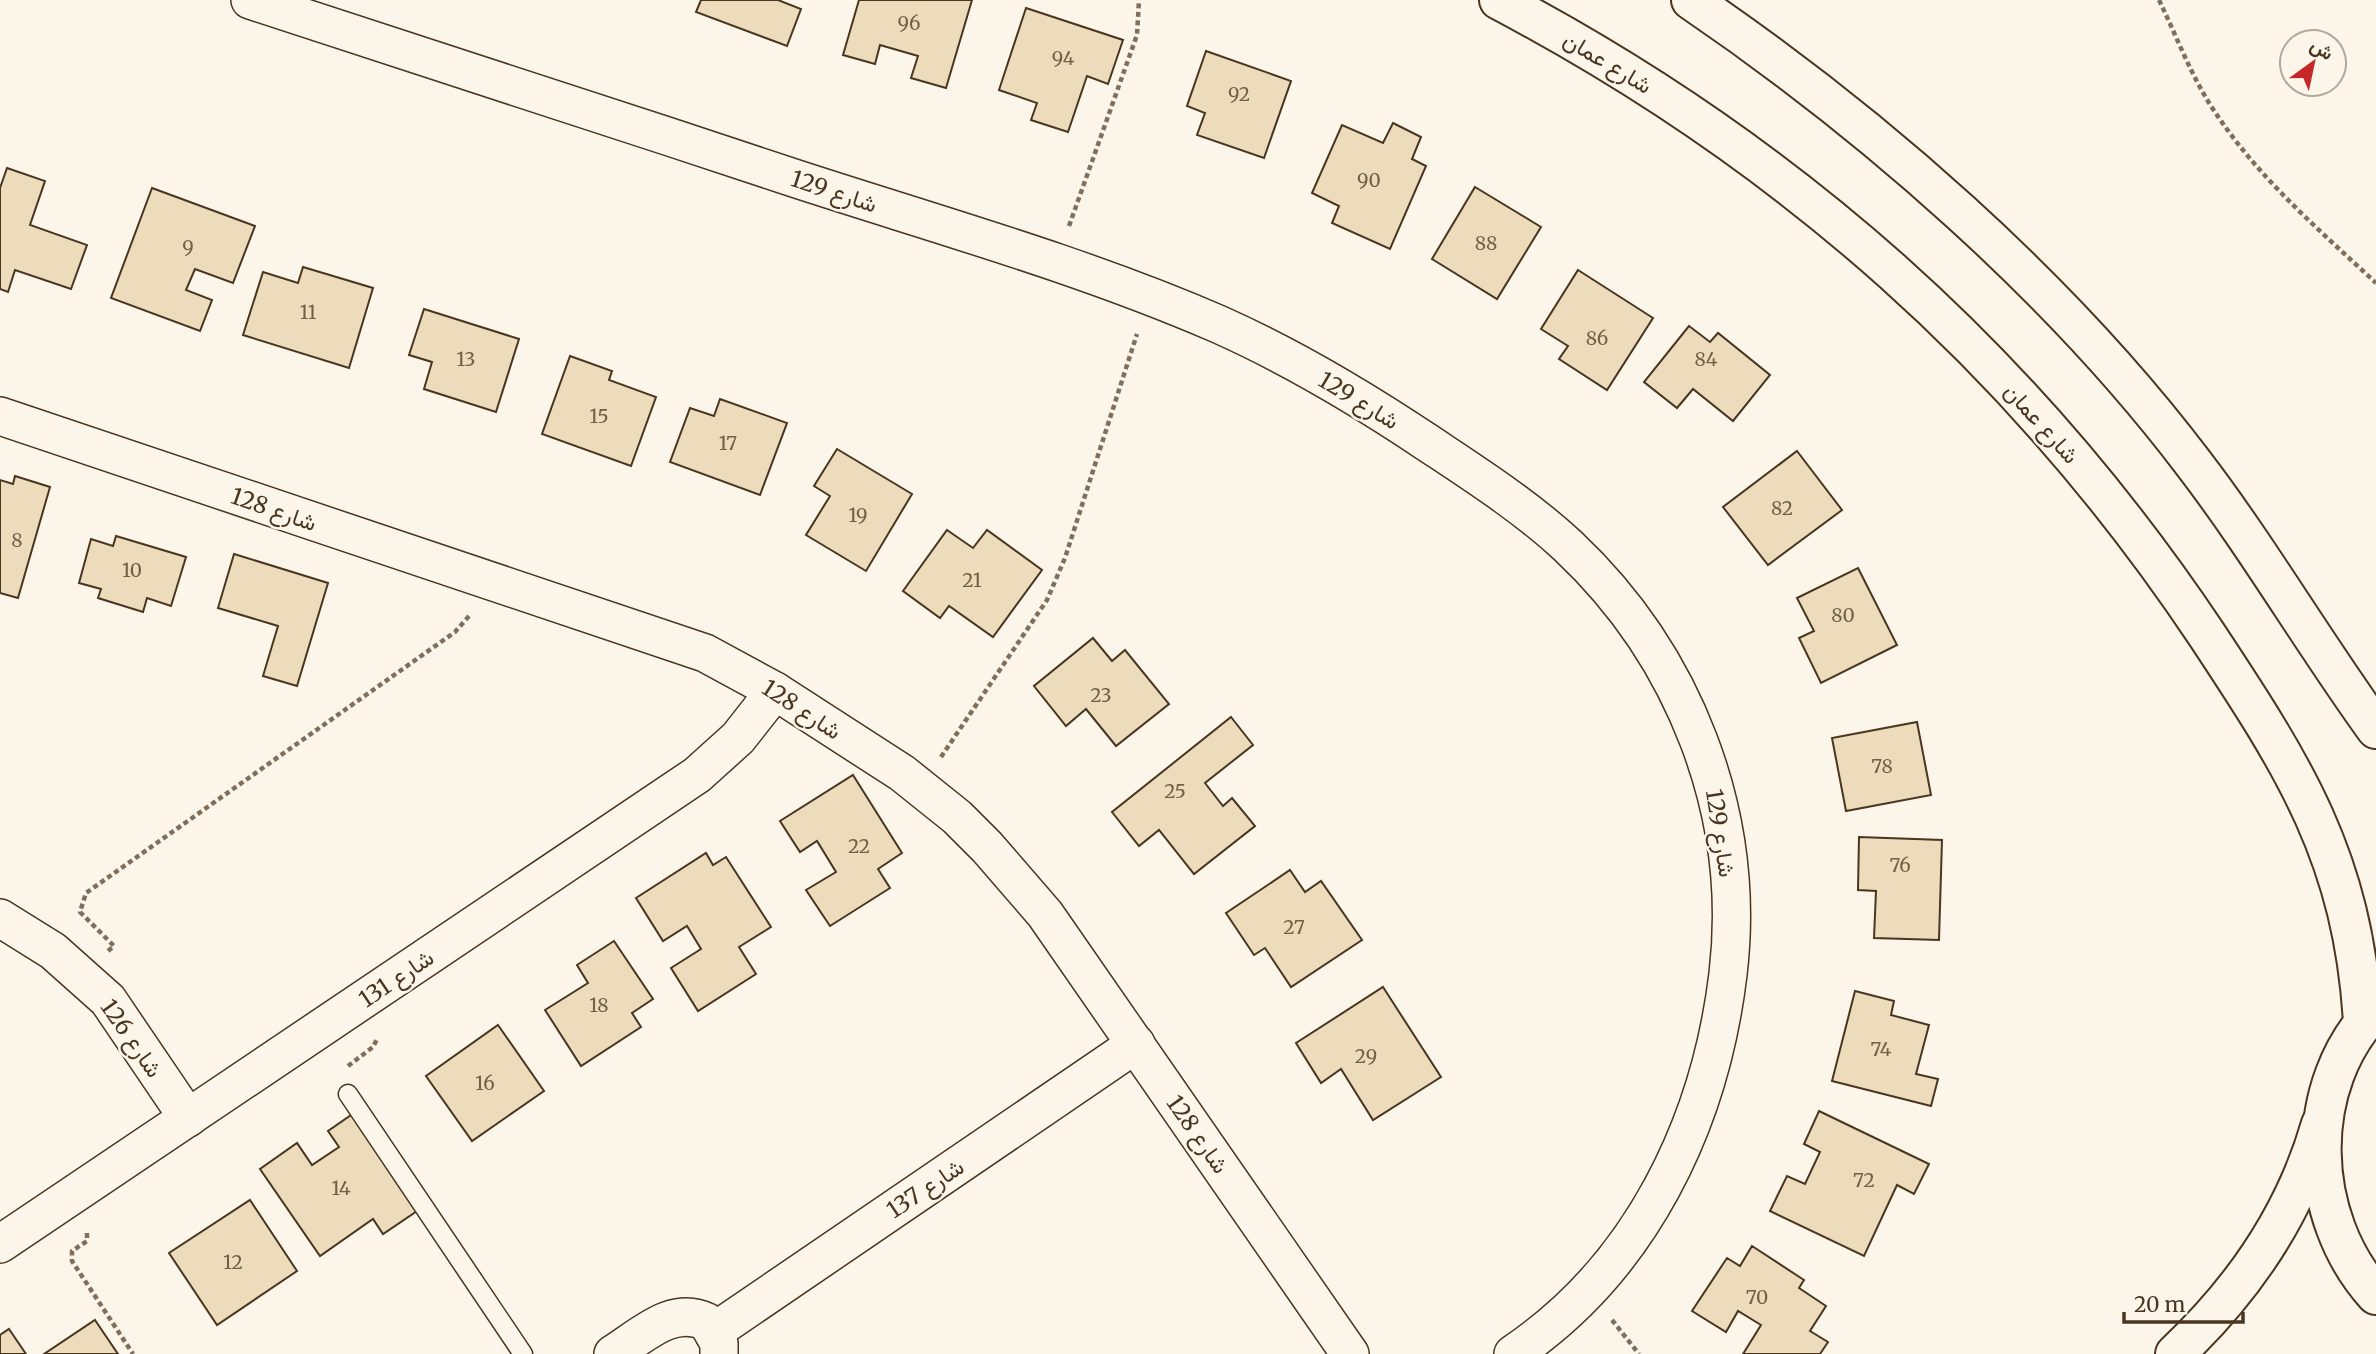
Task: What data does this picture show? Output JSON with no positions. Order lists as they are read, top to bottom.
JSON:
{
  "streets": {
    "main road": ["شارع عمان"],
    "street": [
      "شارع 129",
      "شارع 128",
      "شارع 131",
      "شارع 126",
      "شارع 137"
    ]
  },
  "crossings": [
    ["شارع 128", "شارع 131"],
    ["شارع 128", "شارع 137"],
    ["شارع 131", "شارع 126"]
  ],
  "house_numbers": [
    "96",
    "94",
    "92",
    "90",
    "88",
    "9",
    "11",
    "86",
    "13",
    "84",
    "15",
    "17",
    "82",
    "19",
    "8",
    "10",
    "21",
    "80",
    "23",
    "78",
    "25",
    "22",
    "76",
    "27",
    "18",
    "74",
    "29",
    "16",
    "72",
    "14",
    "12",
    "70"
  ],
  "scale_bar": "20 m",
  "north": "top right"
}
